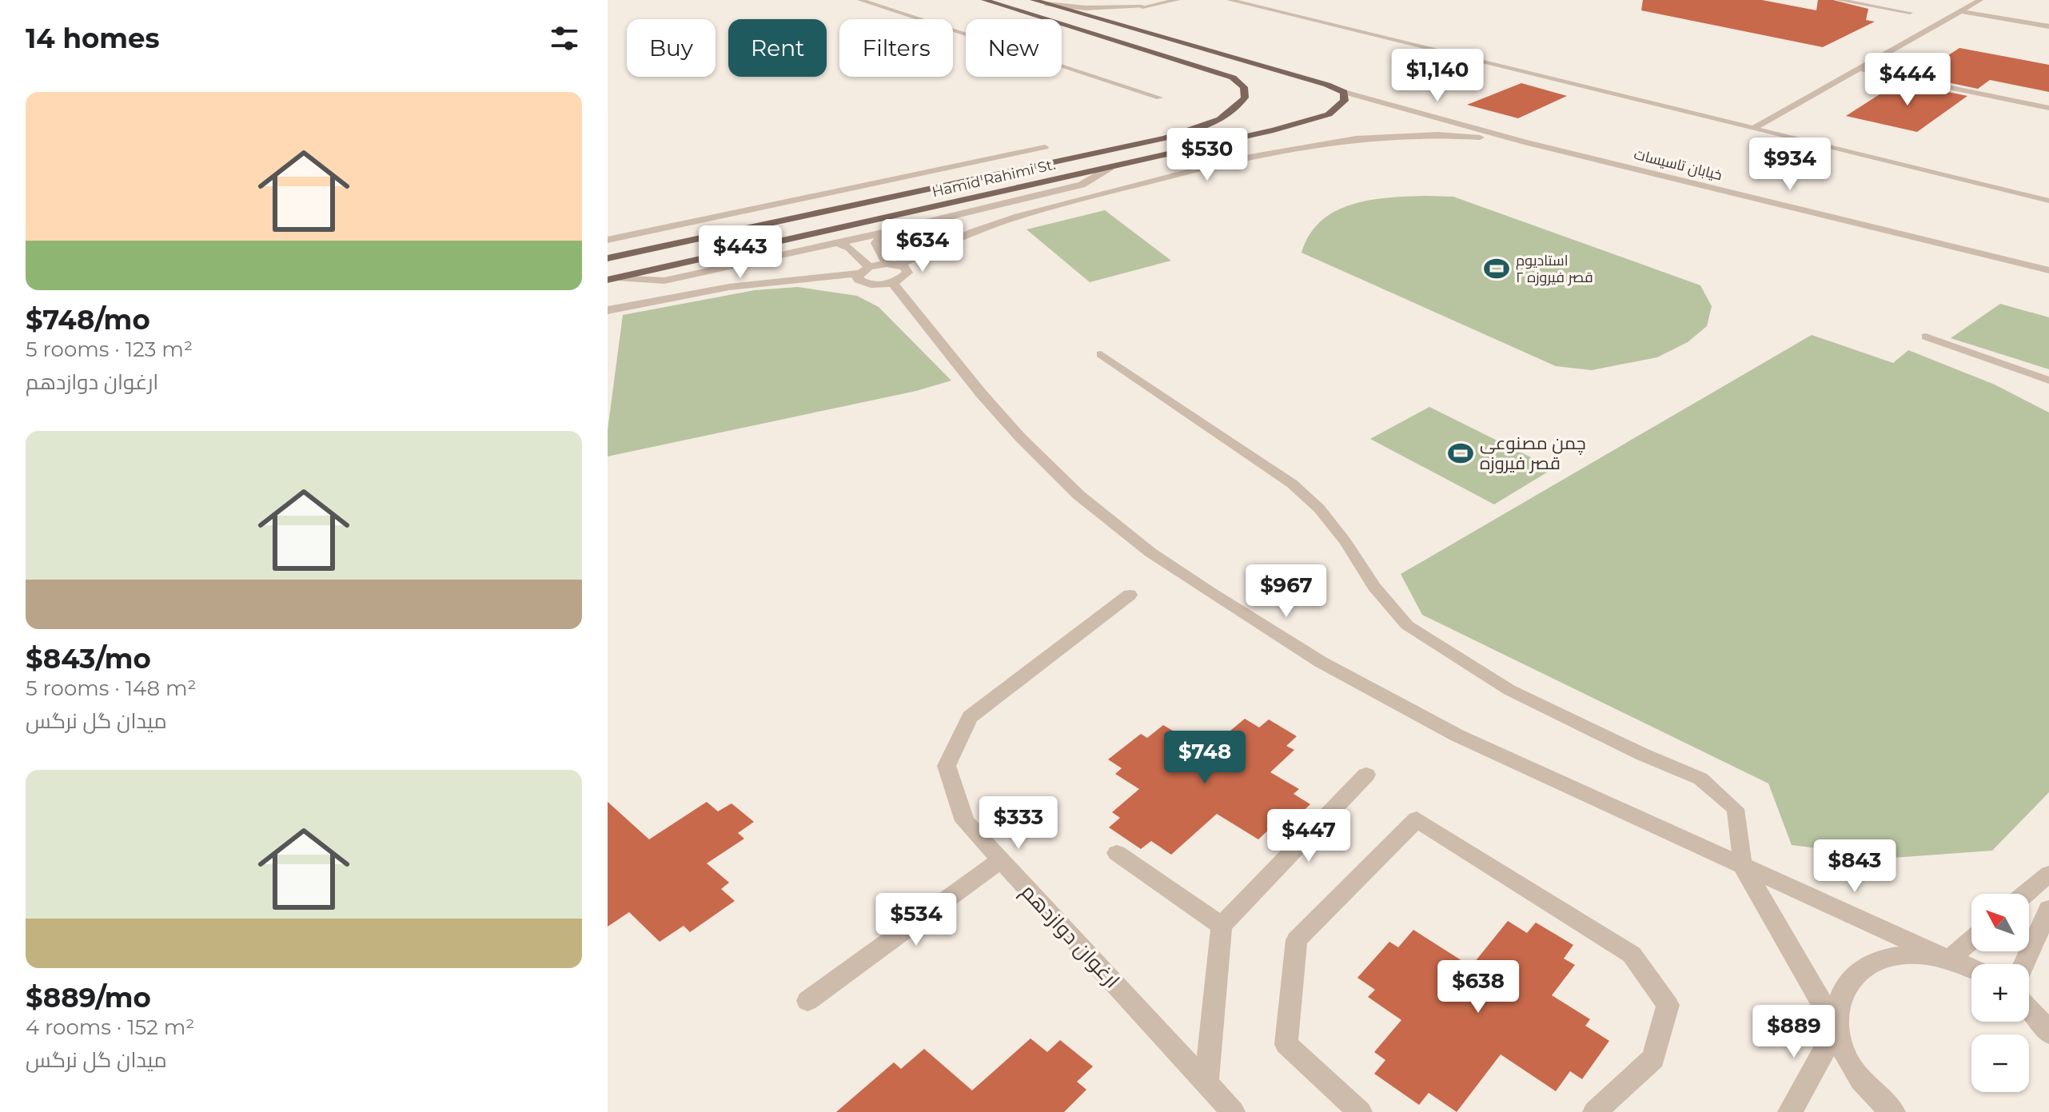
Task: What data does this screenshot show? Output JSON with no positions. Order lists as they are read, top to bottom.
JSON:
{
  "streets": {
    "main road": ["Hamid Rahimi St."],
    "street": ["خیابان تاسیسات", "ارغوان دوازدهم"]
  },
  "places": {
    "sports": ["استادیوم قصر فیروزه ۲", "چمن مصنوعی قصر فیروزه"]
  },
  "north": "top left",
  "page": {
    "heading": "14 homes",
    "chip": [
      "Buy",
      "Rent",
      "Filters",
      "New"
    ],
    "price": [
      "$1,140",
      "$444",
      "$530",
      "$934",
      "$634",
      "$443",
      "$967",
      "$748",
      "$333",
      "$447",
      "$843",
      "$534",
      "$638",
      "$889"
    ],
    "list": [
      {
        "name": "$748/mo",
        "note": "5 rooms · 123 m² · ارغوان دوازدهم"
      },
      {
        "name": "$843/mo",
        "note": "5 rooms · 148 m² · میدان گل نرگس"
      },
      {
        "name": "$889/mo",
        "note": "4 rooms · 152 m² · میدان گل نرگس"
      }
    ],
    "map_buttons": ["+", "−"]
  }
}
